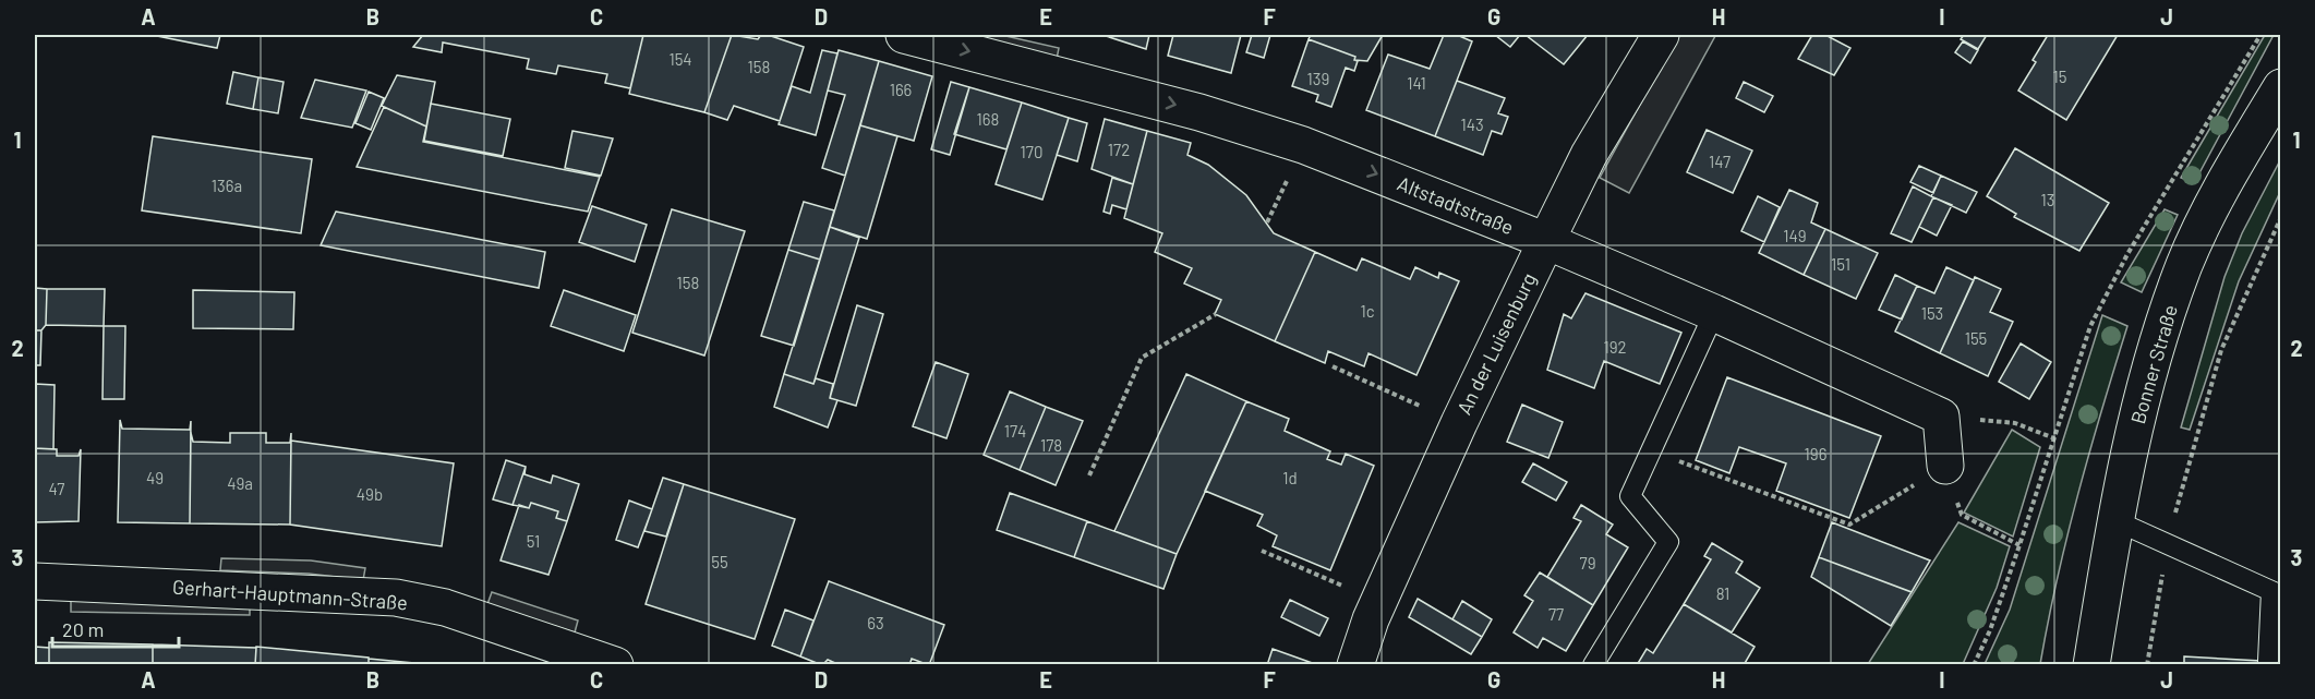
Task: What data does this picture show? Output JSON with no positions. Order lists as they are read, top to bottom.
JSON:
{
  "streets": {
    "street": [
      "Altstadtstraße",
      "An der Luisenburg",
      "Bonner Straße",
      "Gerhart-Hauptmann-Straße"
    ]
  },
  "crossings": [
    ["Altstadtstraße", "An der Luisenburg"]
  ],
  "one_way": ["Altstadtstraße"],
  "house_numbers": [
    "154",
    "158",
    "15",
    "139",
    "141",
    "166",
    "168",
    "143",
    "172",
    "170",
    "147",
    "136a",
    "13",
    "149",
    "151",
    "158",
    "1c",
    "153",
    "155",
    "192",
    "174",
    "178",
    "196",
    "49",
    "1d",
    "49a",
    "47",
    "49b",
    "51",
    "55",
    "79",
    "81",
    "77",
    "63"
  ],
  "scale_bar": "20 m",
  "grid": {
    "columns": [
      "A",
      "B",
      "C",
      "D",
      "E",
      "F",
      "G",
      "H",
      "I",
      "J"
    ],
    "rows": ["1", "2", "3"]
  }
}
